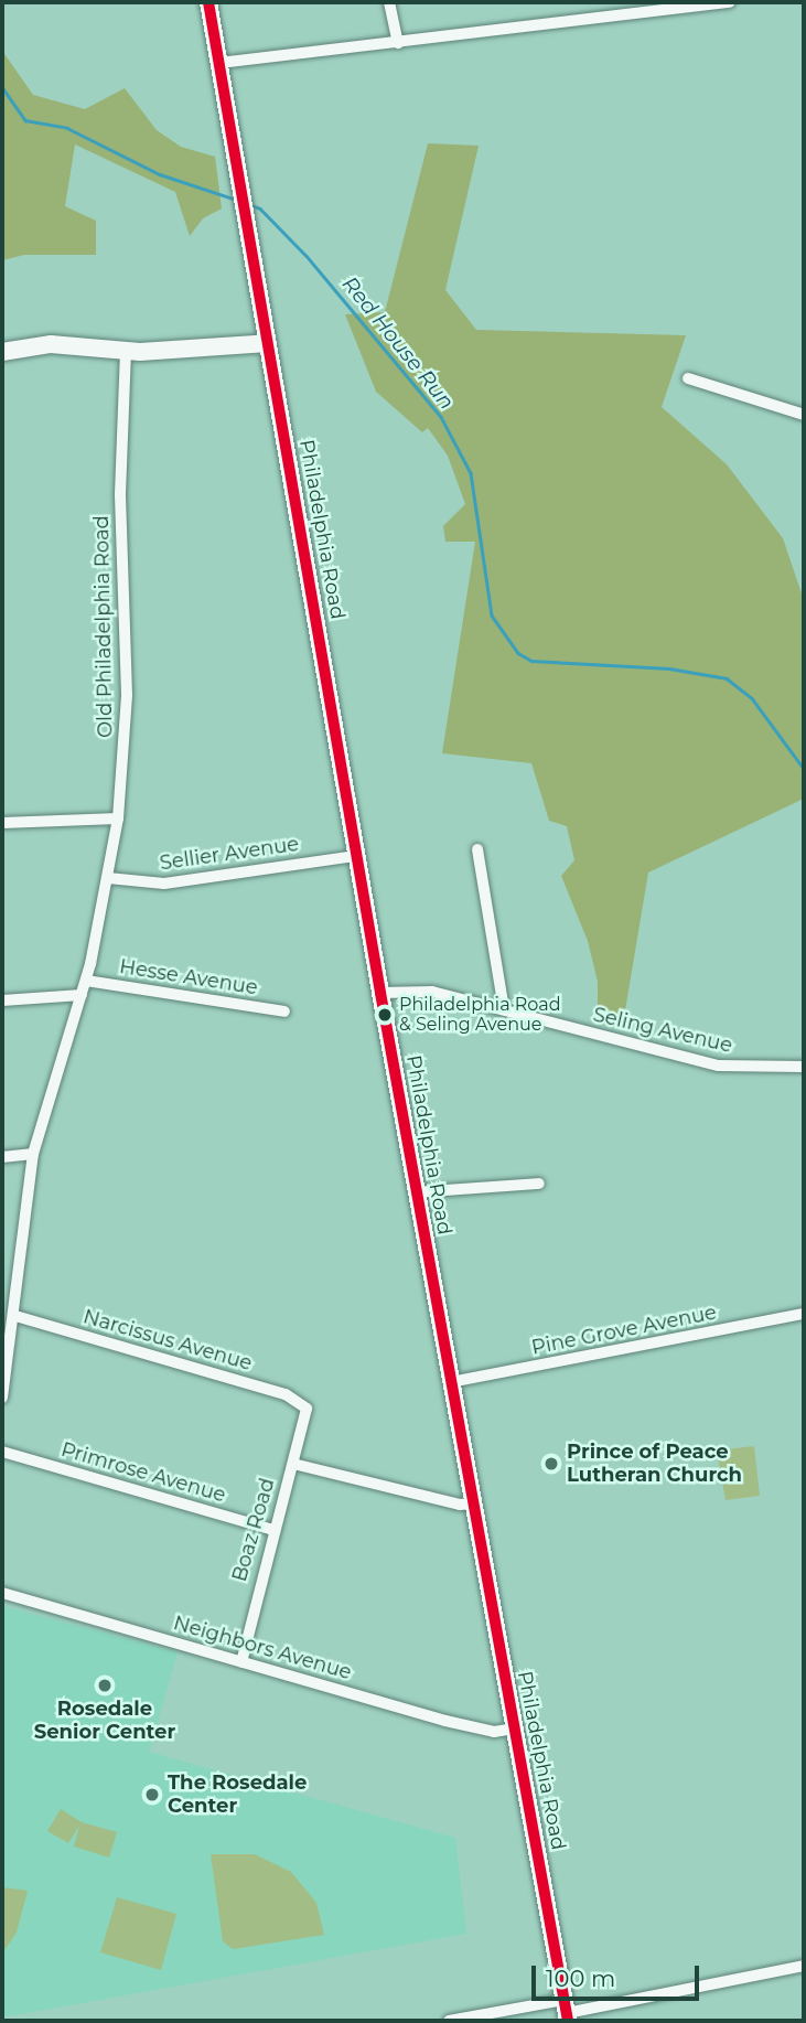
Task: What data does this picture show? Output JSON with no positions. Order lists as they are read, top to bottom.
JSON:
{
  "streets": {
    "main road": ["Philadelphia Road"],
    "street": [
      "Old Philadelphia Road",
      "Sellier Avenue",
      "Hesse Avenue",
      "Seling Avenue",
      "Pine Grove Avenue",
      "Narcissus Avenue",
      "Primrose Avenue",
      "Boaz Road",
      "Neighbors Avenue"
    ]
  },
  "crossings": [
    ["Philadelphia Road", "Sellier Avenue"],
    ["Philadelphia Road", "Seling Avenue"],
    ["Philadelphia Road", "Pine Grove Avenue"],
    ["Philadelphia Road", "Neighbors Avenue"],
    ["Old Philadelphia Road", "Sellier Avenue"],
    ["Old Philadelphia Road", "Hesse Avenue"],
    ["Old Philadelphia Road", "Narcissus Avenue"],
    ["Narcissus Avenue", "Boaz Road"],
    ["Primrose Avenue", "Boaz Road"],
    ["Boaz Road", "Neighbors Avenue"]
  ],
  "water": ["Red House Run"],
  "places": [
    "Philadelphia Road & Seling Avenue",
    "Prince of Peace Lutheran Church",
    "Rosedale Senior Center",
    "The Rosedale Center"
  ],
  "scale_bar": "100 m"
}
